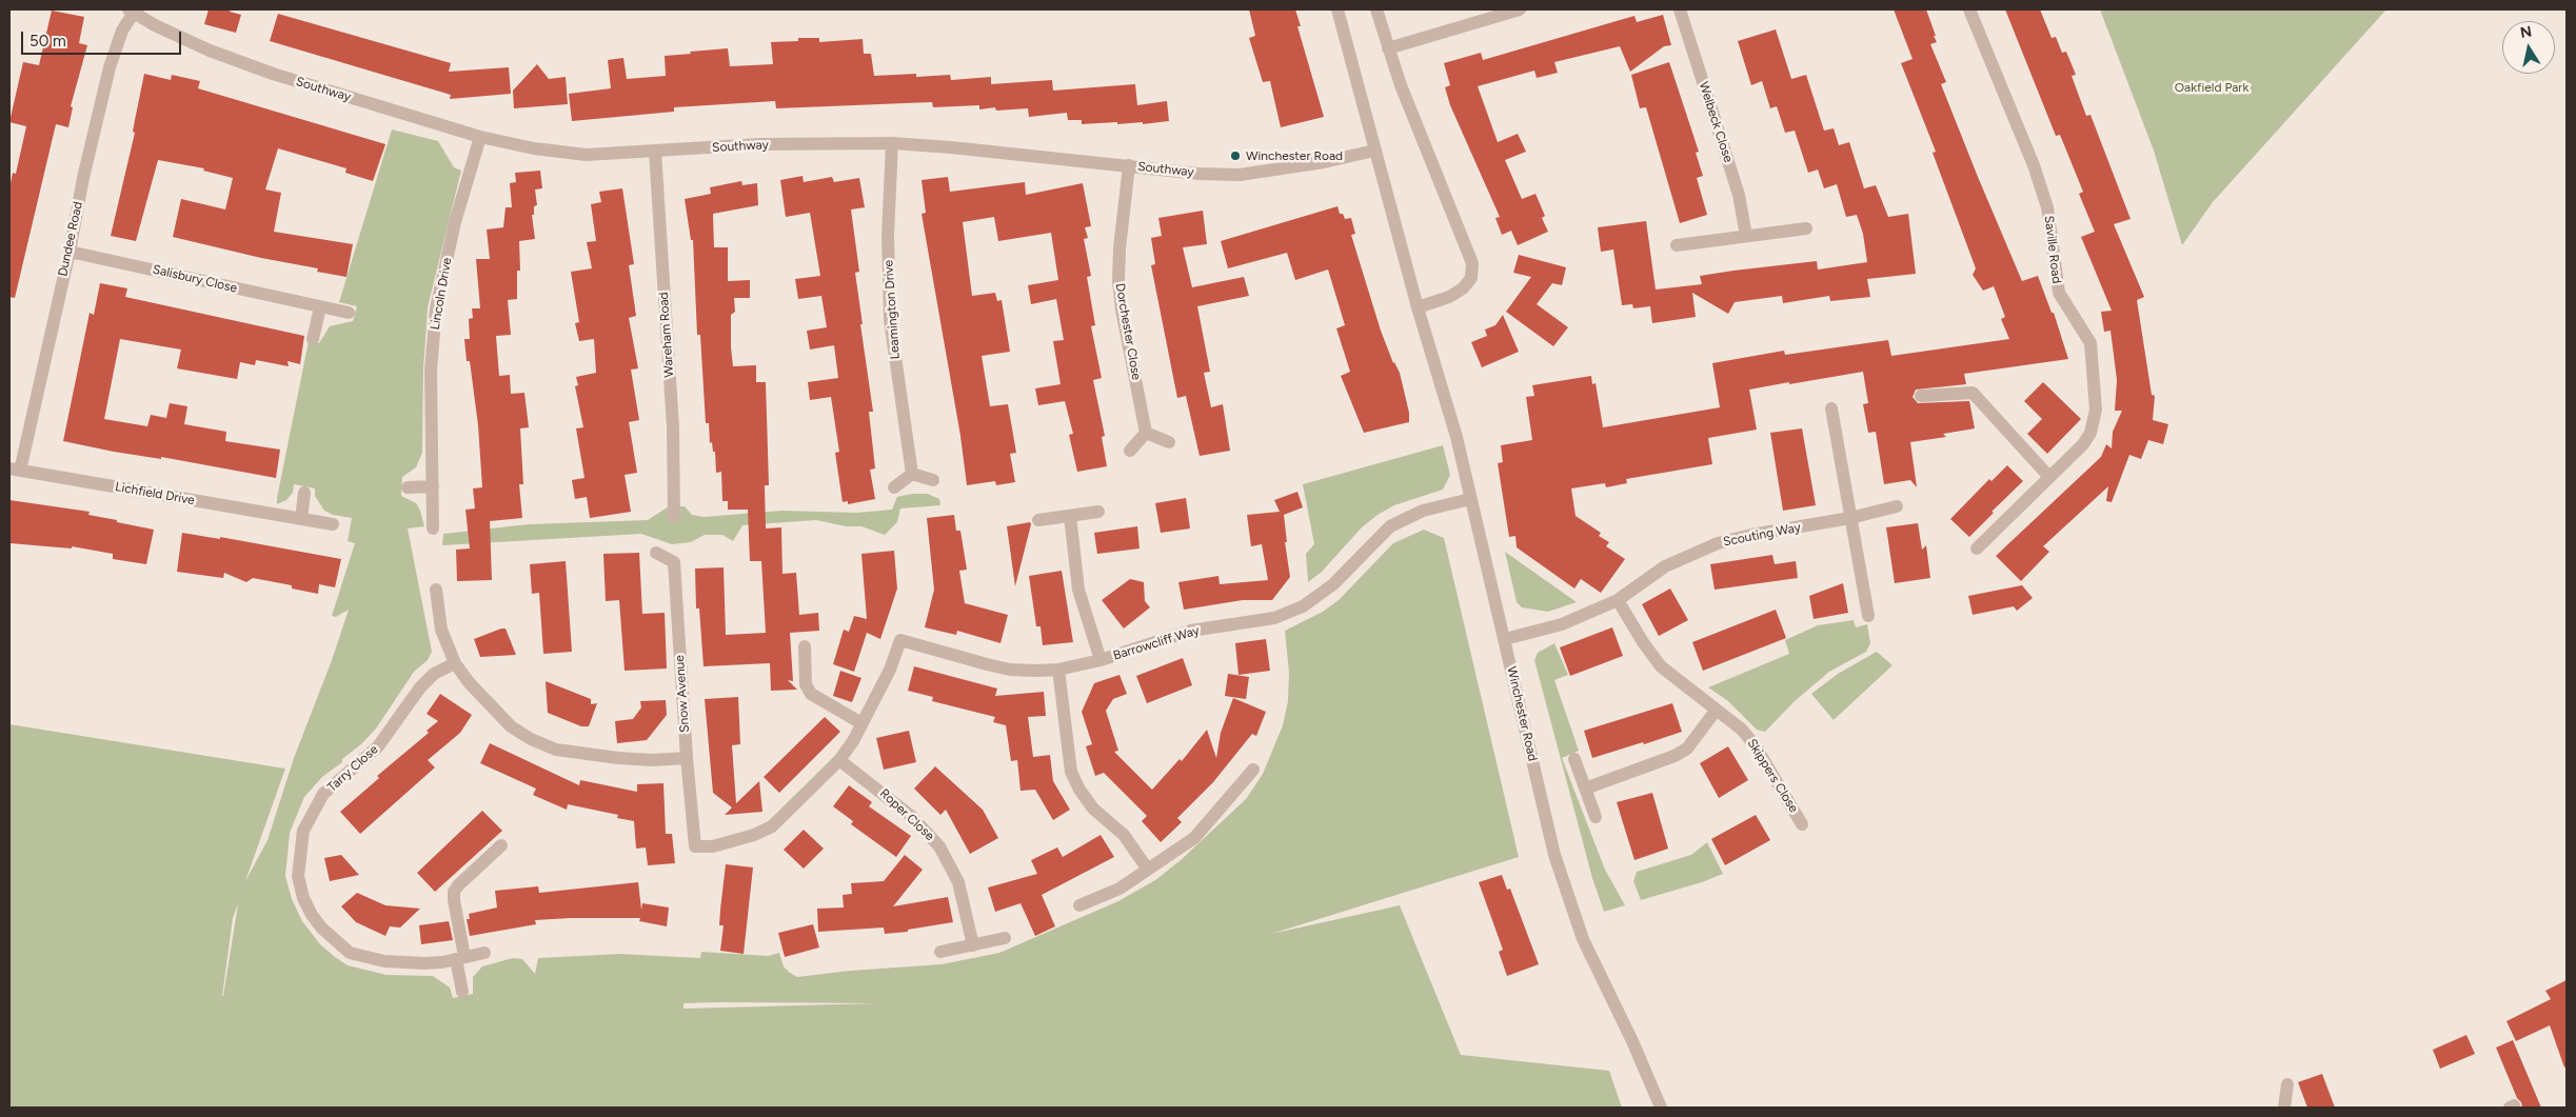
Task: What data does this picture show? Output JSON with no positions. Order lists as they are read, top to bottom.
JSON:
{
  "streets": {
    "street": [
      "Southway",
      "Welbeck Close",
      "Dundee Road",
      "Saville Road",
      "Salisbury Close",
      "Lincoln Drive",
      "Leamington Drive",
      "Dorchester Close",
      "Wareham Road",
      "Lichfield Drive",
      "Scouting Way",
      "Barrowcliff Way",
      "Snow Avenue",
      "Winchester Road",
      "Tarry Close",
      "Skippers Close",
      "Roper Close"
    ]
  },
  "crossings": [
    ["Southway", "Dundee Road"],
    ["Southway", "Lincoln Drive"],
    ["Southway", "Leamington Drive"],
    ["Southway", "Dorchester Close"],
    ["Southway", "Wareham Road"],
    ["Southway", "Winchester Road"],
    ["Dundee Road", "Salisbury Close"],
    ["Dundee Road", "Lichfield Drive"],
    ["Scouting Way", "Winchester Road"],
    ["Scouting Way", "Skippers Close"],
    ["Barrowcliff Way", "Snow Avenue"],
    ["Barrowcliff Way", "Winchester Road"],
    ["Barrowcliff Way", "Roper Close"]
  ],
  "parks": ["Oakfield Park"],
  "places": ["Winchester Road"],
  "scale_bar": "50 m",
  "north": "top"
}
